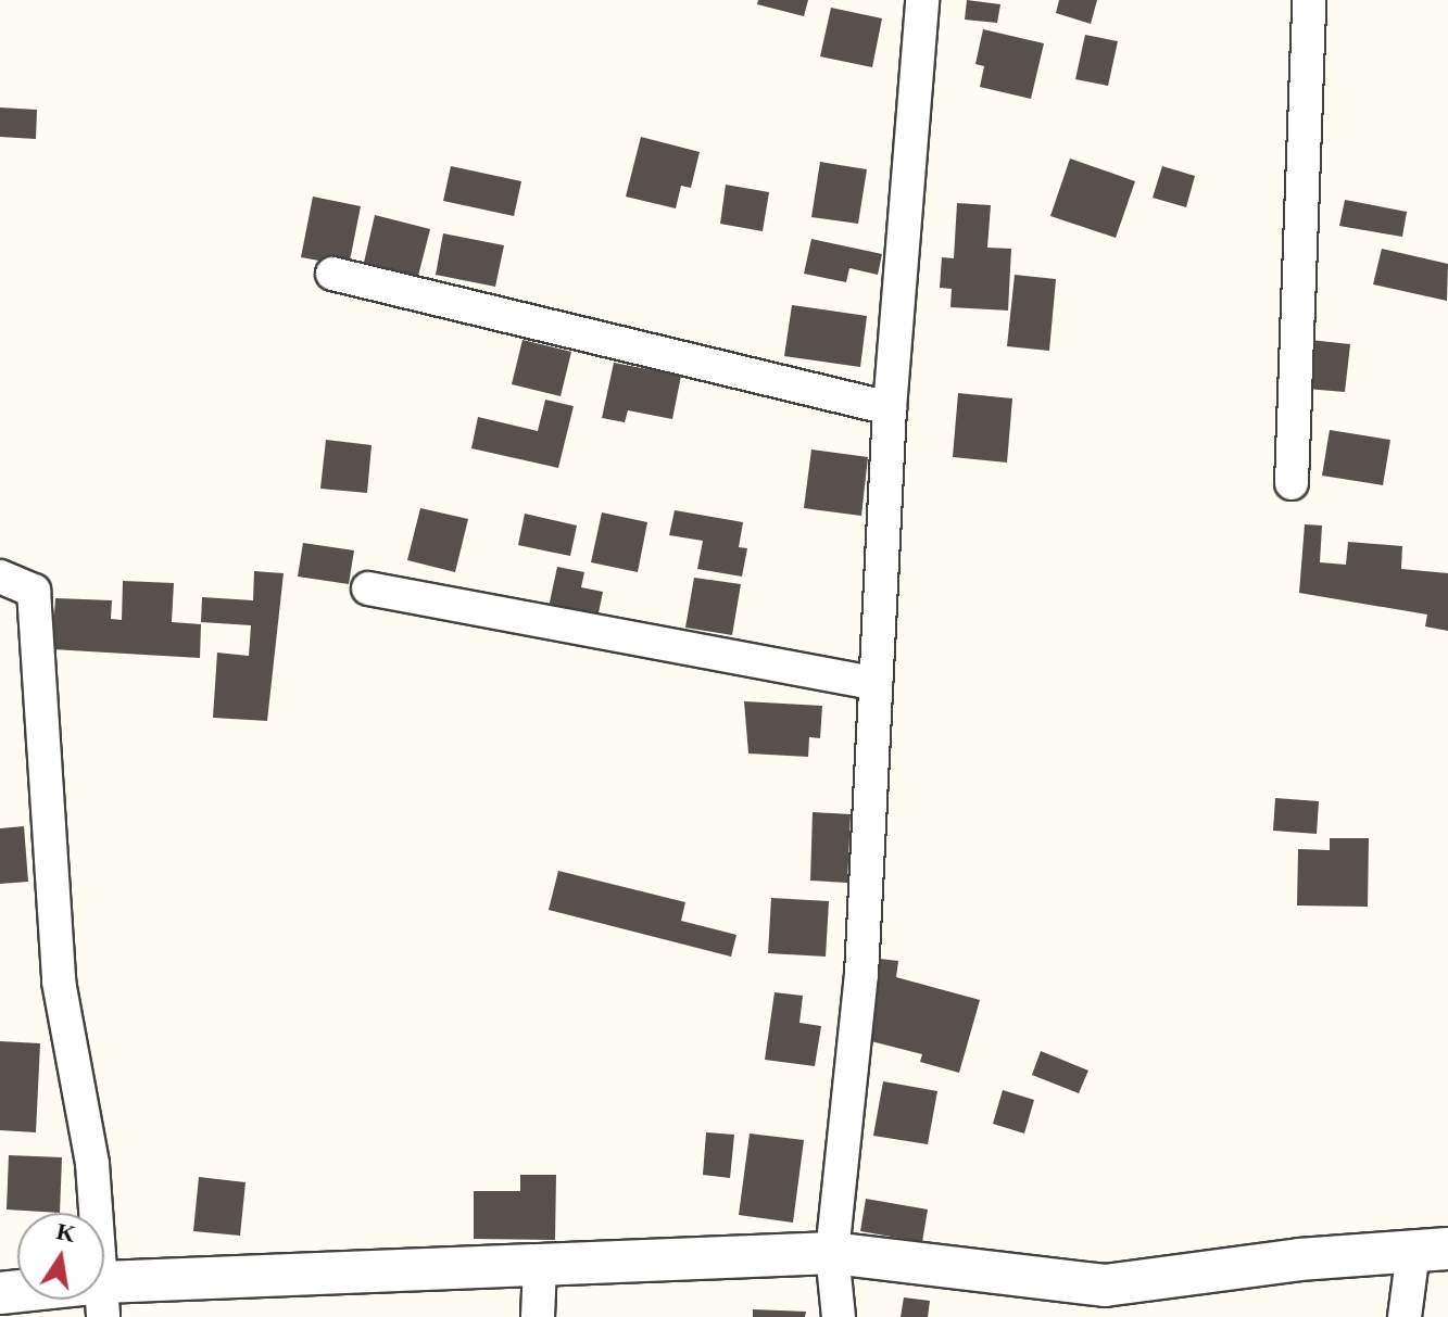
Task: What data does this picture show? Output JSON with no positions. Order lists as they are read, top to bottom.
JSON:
{
  "north": "top"
}
